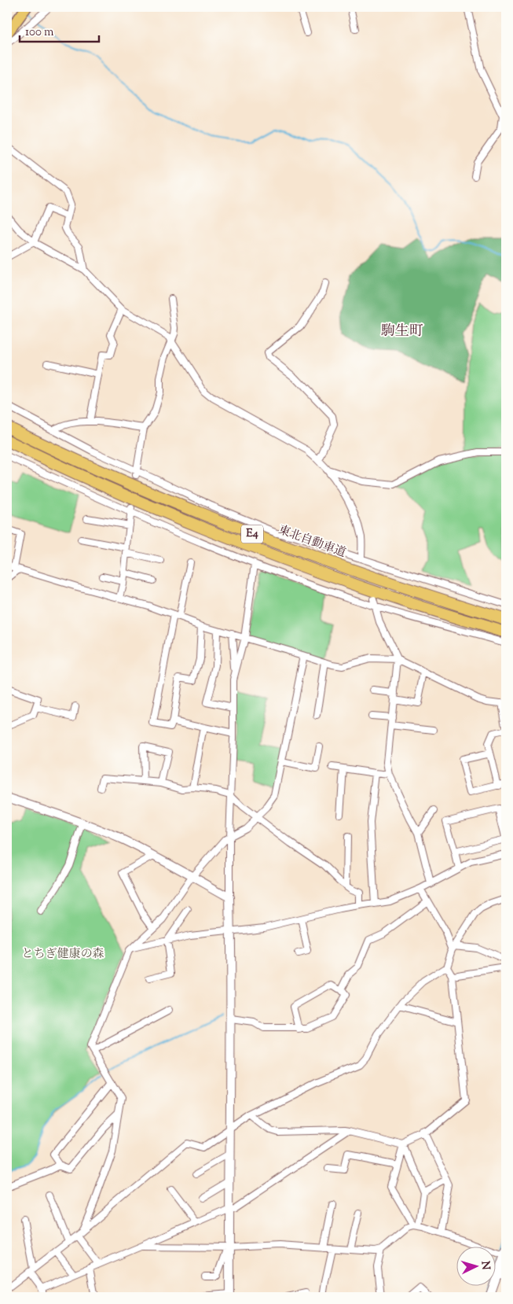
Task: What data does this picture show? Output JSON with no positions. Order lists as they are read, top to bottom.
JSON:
{
  "streets": {
    "highway": ["E4", "東北自動車道"]
  },
  "districts": ["駒生町"],
  "parks": ["とちぎ健康の森"],
  "scale_bar": "100 m",
  "north": "right"
}
